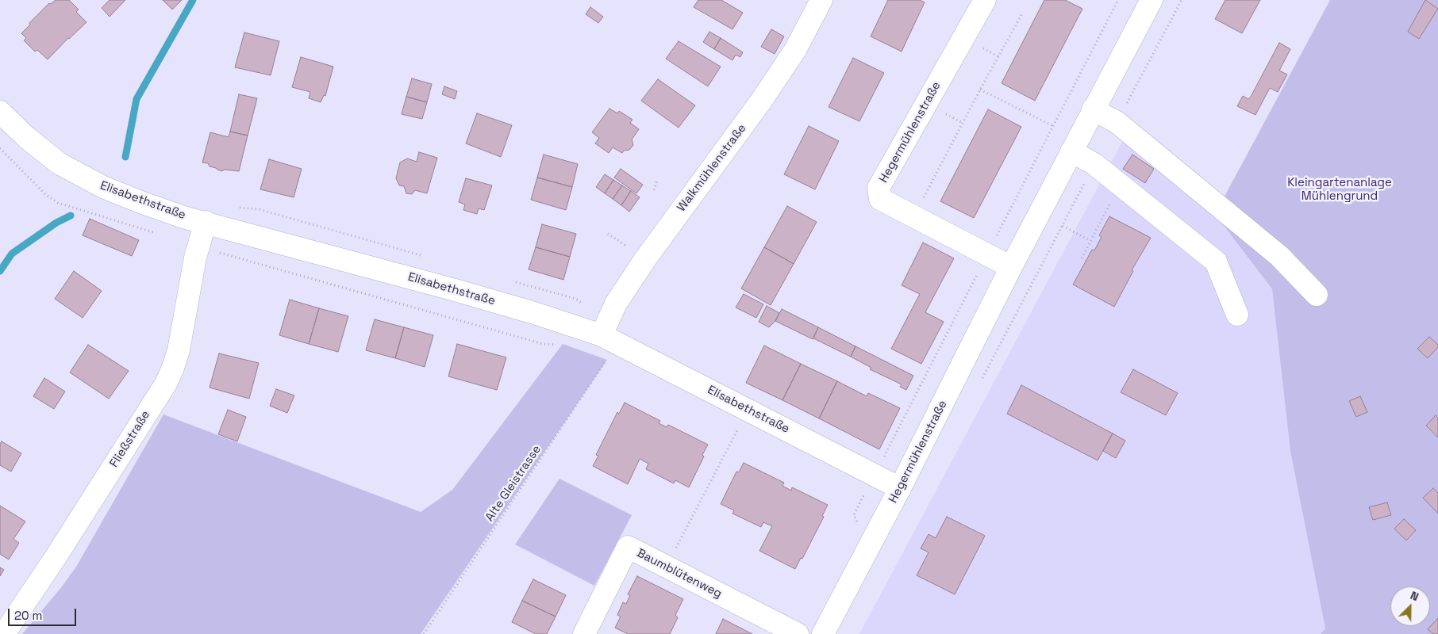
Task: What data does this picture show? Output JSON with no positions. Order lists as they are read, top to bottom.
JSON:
{
  "streets": {
    "street": [
      "Hegermühlenstraße",
      "Walkmühlenstraße",
      "Elisabethstraße",
      "Fließstraße",
      "Baumblütenweg"
    ],
    "path": ["Alte Gleistrasse"]
  },
  "crossings": [
    ["Hegermühlenstraße", "Elisabethstraße"],
    ["Walkmühlenstraße", "Elisabethstraße"],
    ["Elisabethstraße", "Fließstraße"]
  ],
  "parks": ["Kleingartenanlage Mühlengrund"],
  "scale_bar": "20 m",
  "north": "top right"
}
